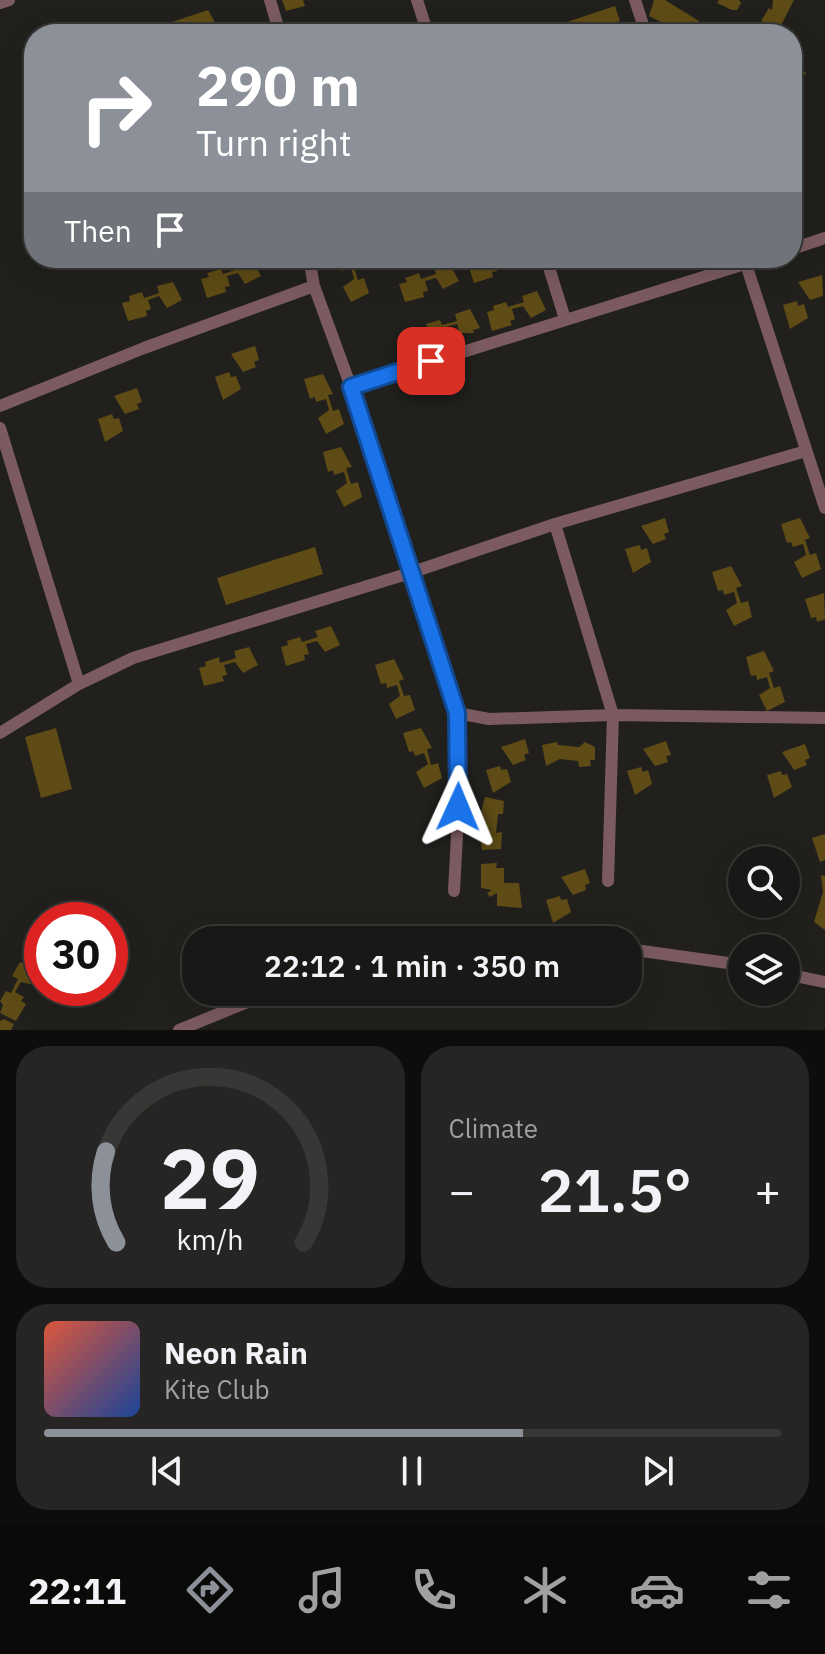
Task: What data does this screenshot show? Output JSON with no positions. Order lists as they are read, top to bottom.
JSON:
{
  "page": {
    "turn": ["290 m", "Turn right"],
    "then": "Then",
    "limit": "30",
    "trip": "22:12 · 1 min · 350 m",
    "tile": "Climate",
    "heat": ["−", "21.5°", "+"],
    "song": ["Neon Rain", "Kite Club"],
    "tabs": "22:11",
    "gauge": ["29", "km/h"]
  }
}
